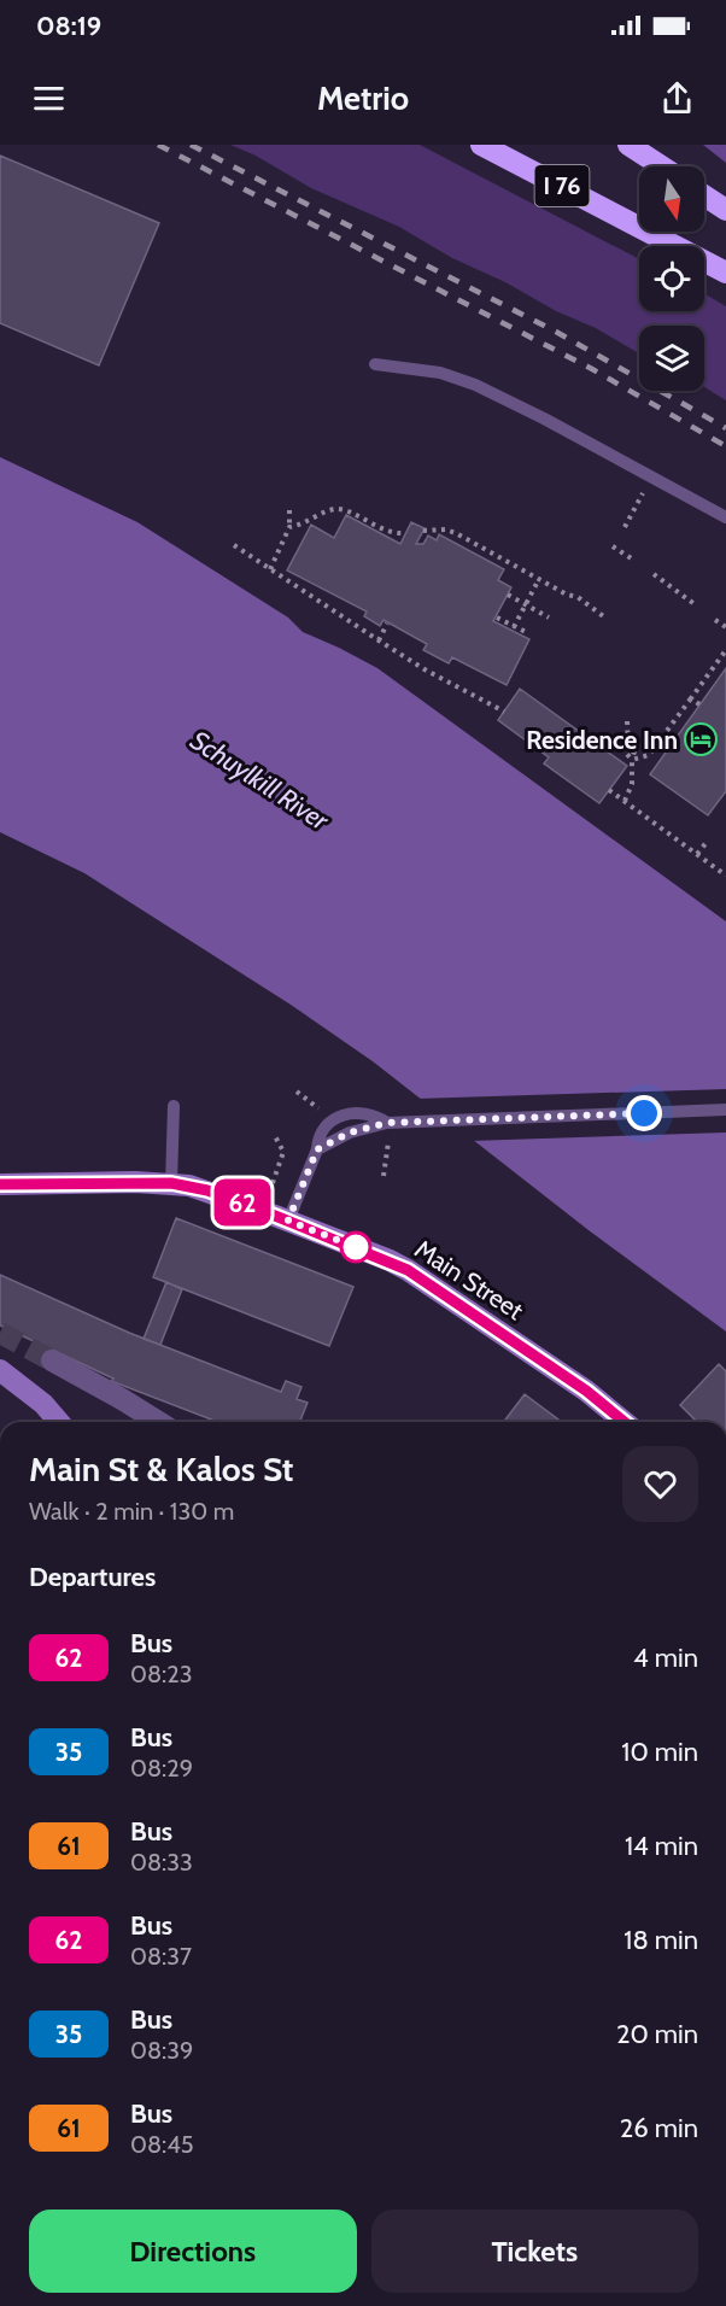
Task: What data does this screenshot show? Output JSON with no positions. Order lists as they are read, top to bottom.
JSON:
{
  "streets": {
    "highway": ["I 76"],
    "street": ["Main Street"]
  },
  "water": ["Schuylkill River"],
  "places": {
    "hotel": ["Residence Inn"]
  },
  "lines": ["bus line 62"],
  "north": "bottom",
  "page": {
    "status": "08:19",
    "header": "Metrio",
    "on_map": "62",
    "heading": [
      ["Main St & Kalos St", "Walk · 2 min · 130 m"],
      "Departures"
    ],
    "list": [
      {
        "mark": "62",
        "name": "Bus",
        "note": "08:23",
        "value": "4 min"
      },
      {
        "mark": "35",
        "name": "Bus",
        "note": "08:29",
        "value": "10 min"
      },
      {
        "mark": "61",
        "name": "Bus",
        "note": "08:33",
        "value": "14 min"
      },
      {
        "mark": "62",
        "name": "Bus",
        "note": "08:37",
        "value": "18 min"
      },
      {
        "mark": "35",
        "name": "Bus",
        "note": "08:39",
        "value": "20 min"
      },
      {
        "mark": "61",
        "name": "Bus",
        "note": "08:45",
        "value": "26 min"
      }
    ],
    "buttons": ["Directions", "Tickets"]
  }
}
